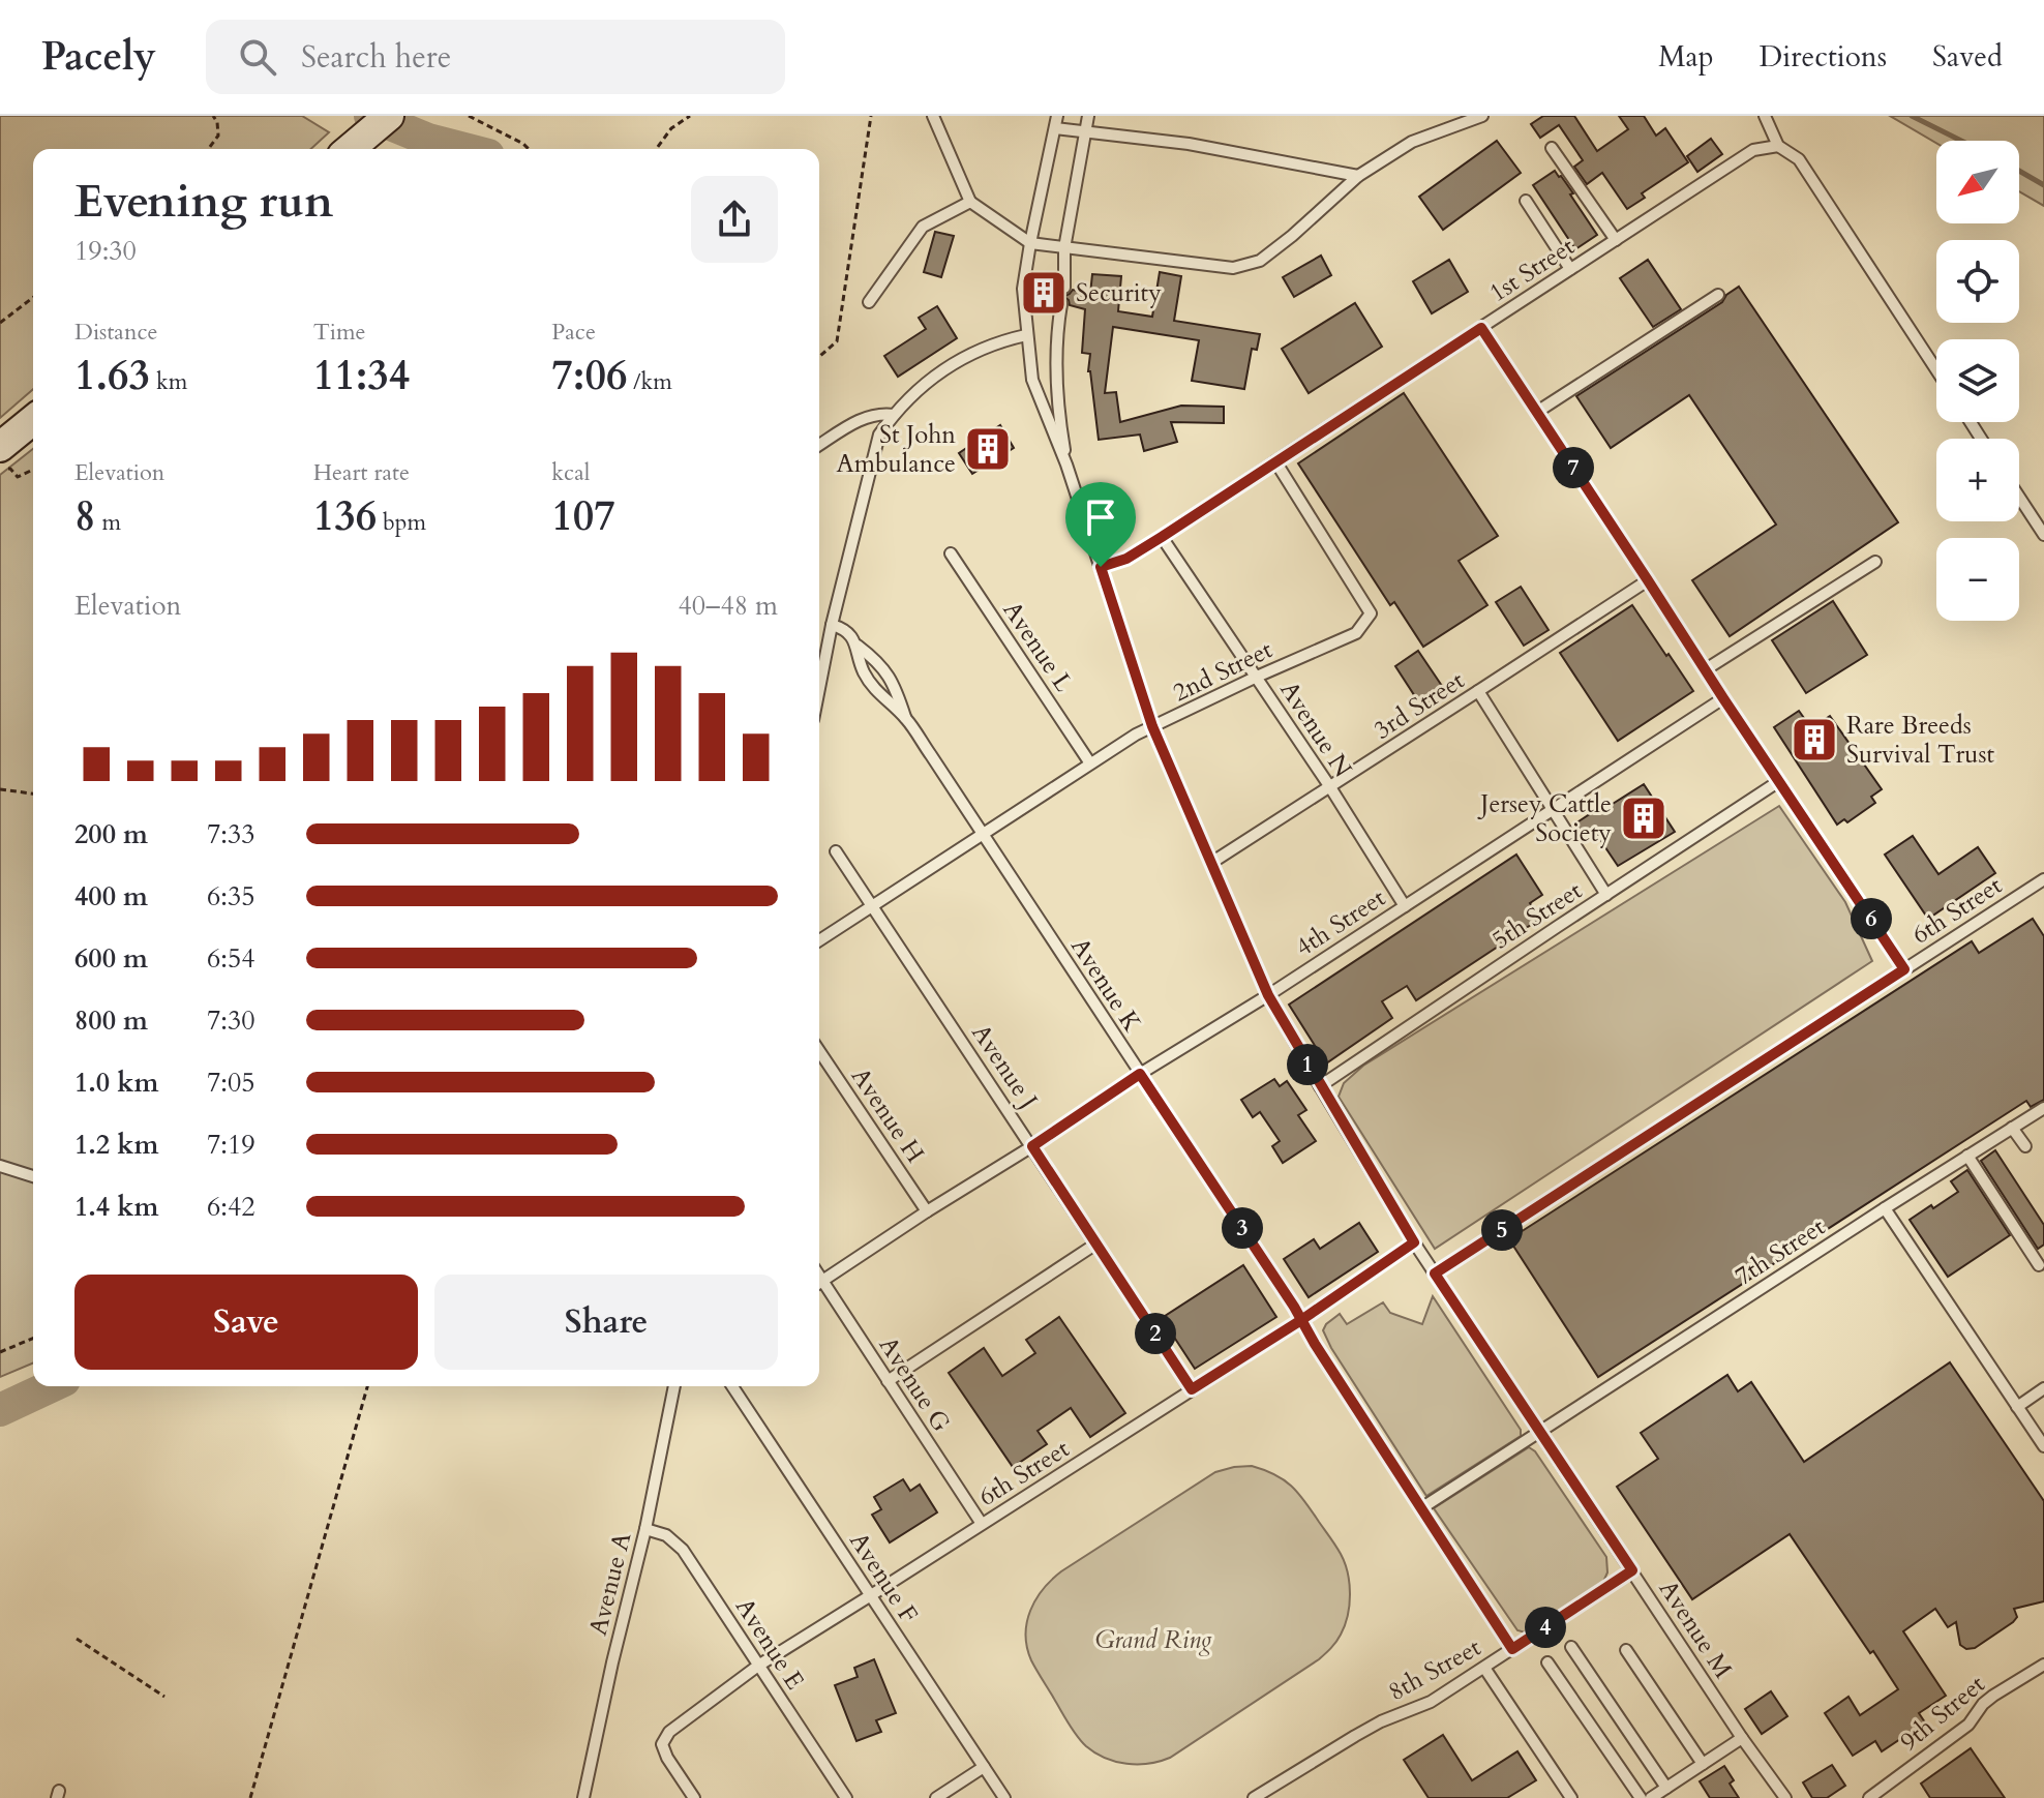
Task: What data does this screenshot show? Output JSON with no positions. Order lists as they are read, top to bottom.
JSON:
{
  "streets": {
    "lane": [
      "1st Street",
      "Avenue L",
      "2nd Street",
      "3rd Street",
      "Avenue N",
      "6th Street",
      "5th Street",
      "4th Street",
      "Avenue K",
      "Avenue J",
      "Avenue H",
      "7th Street",
      "Avenue G",
      "Avenue F",
      "Avenue A",
      "Avenue M",
      "Avenue E",
      "8th Street",
      "9th Street"
    ]
  },
  "crossings": [
    ["1st Street", "2nd Street"],
    ["1st Street", "Avenue N"],
    ["1st Street", "Avenue M"],
    ["Avenue L", "2nd Street"],
    ["2nd Street", "Avenue N"],
    ["2nd Street", "Avenue K"],
    ["2nd Street", "Avenue J"],
    ["2nd Street", "Avenue M"],
    ["3rd Street", "Avenue N"],
    ["3rd Street", "Avenue M"],
    ["Avenue N", "4th Street"],
    ["6th Street", "Avenue K"],
    ["6th Street", "Avenue J"],
    ["6th Street", "Avenue G"],
    ["6th Street", "Avenue F"],
    ["6th Street", "Avenue M"],
    ["6th Street", "Avenue E"],
    ["5th Street", "Avenue M"],
    ["4th Street", "Avenue K"],
    ["4th Street", "Avenue J"],
    ["4th Street", "Avenue H"],
    ["4th Street", "Avenue M"],
    ["Avenue K", "7th Street"],
    ["Avenue K", "8th Street"],
    ["7th Street", "Avenue M"],
    ["Avenue A", "Avenue E"],
    ["Avenue M", "8th Street"]
  ],
  "parks": ["Grand Ring"],
  "places": {
    "building": [
      "Security",
      "St John Ambulance",
      "Rare Breeds Survival Trust",
      "Jersey Cattle Society"
    ]
  },
  "north": "bottom left",
  "page": {
    "header": "Pacely",
    "search": "Search here",
    "nav": ["Map", "Directions", "Saved"],
    "map_buttons": ["+", "−"],
    "heading": ["Evening run", "19:30"],
    "stats": [
      ["Distance", "1.63 km"],
      ["Time", "11:34"],
      ["Pace", "7:06 /km"],
      ["Elevation", "8 m"],
      ["Heart rate", "136 bpm"],
      ["kcal", "107"]
    ],
    "pins": [
      "7",
      "6",
      "1",
      "3",
      "5",
      "2",
      "4"
    ],
    "chart": ["Elevation", "40–48 m"],
    "list": [
      {
        "name": "200 m",
        "note": "7:33"
      },
      {
        "name": "400 m",
        "note": "6:35"
      },
      {
        "name": "600 m",
        "note": "6:54"
      },
      {
        "name": "800 m",
        "note": "7:30"
      },
      {
        "name": "1.0 km",
        "note": "7:05"
      },
      {
        "name": "1.2 km",
        "note": "7:19"
      },
      {
        "name": "1.4 km",
        "note": "6:42"
      }
    ],
    "buttons": ["Save", "Share"]
  }
}
